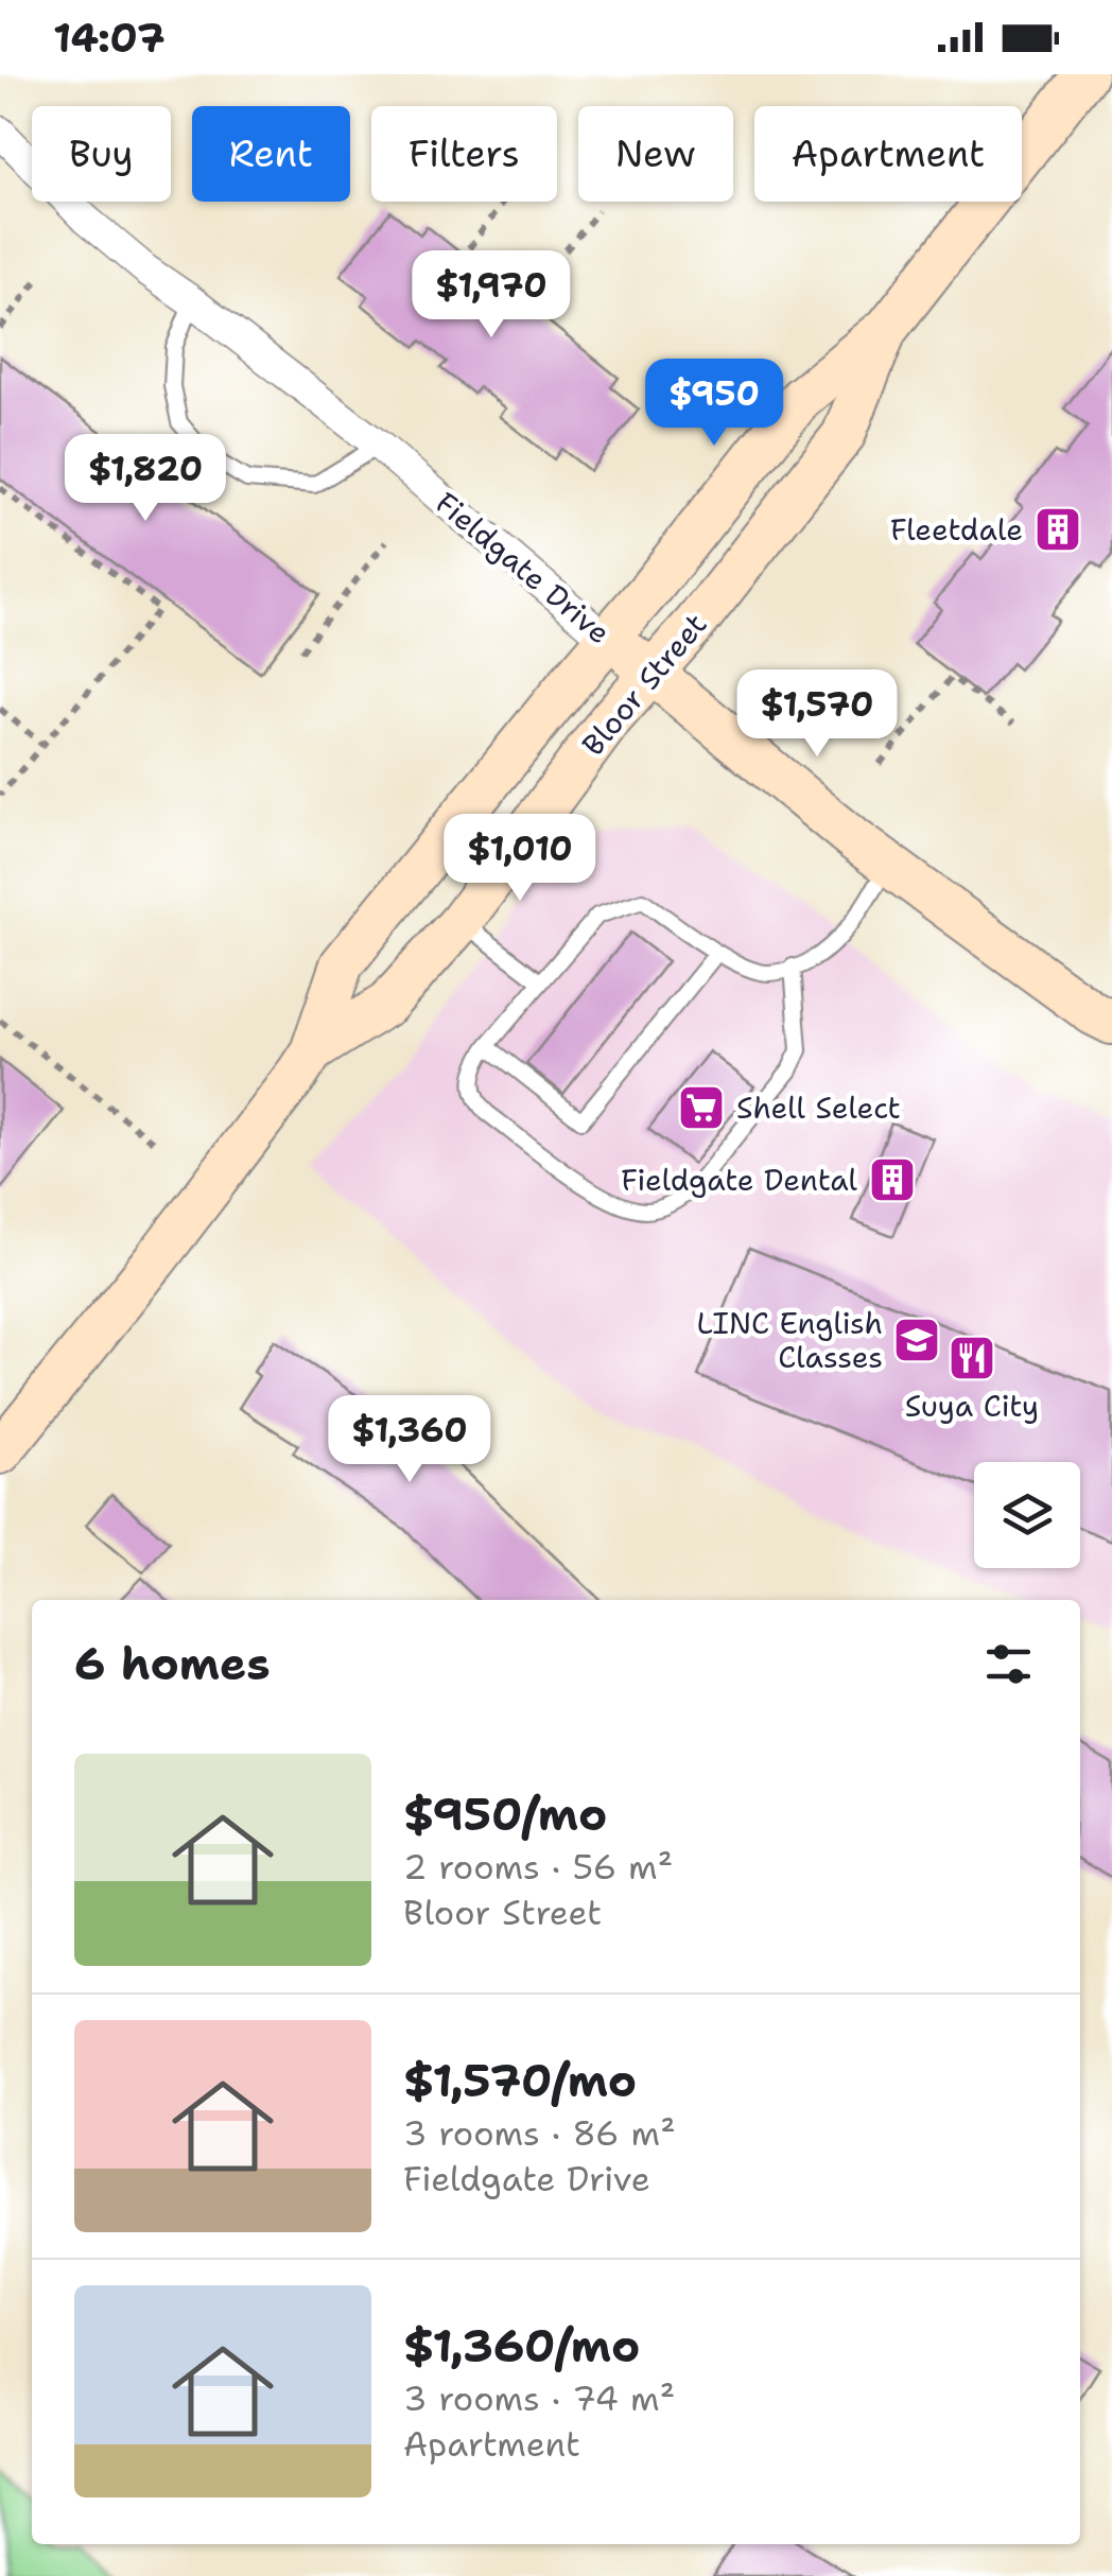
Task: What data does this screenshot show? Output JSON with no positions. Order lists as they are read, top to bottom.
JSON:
{
  "streets": {
    "main road": ["Fieldgate Drive", "Bloor Street"]
  },
  "crossings": [
    ["Fieldgate Drive", "Bloor Street"]
  ],
  "places": {
    "building": ["Fleetdale", "Fieldgate Dental"],
    "supermarket": ["Shell Select"],
    "school or university": ["LINC English Classes"],
    "restaurant": ["Suya City"]
  },
  "page": {
    "status": "14:07",
    "chip": [
      "Buy",
      "Rent",
      "Filters",
      "New",
      "Apartment"
    ],
    "price": [
      "$1,970",
      "$950",
      "$1,820",
      "$1,570",
      "$1,010",
      "$1,360"
    ],
    "heading": "6 homes",
    "list": [
      {
        "name": "$950/mo",
        "note": "2 rooms · 56 m² · Bloor Street"
      },
      {
        "name": "$1,570/mo",
        "note": "3 rooms · 86 m² · Fieldgate Drive"
      },
      {
        "name": "$1,360/mo",
        "note": "3 rooms · 74 m² · Apartment"
      }
    ]
  }
}
